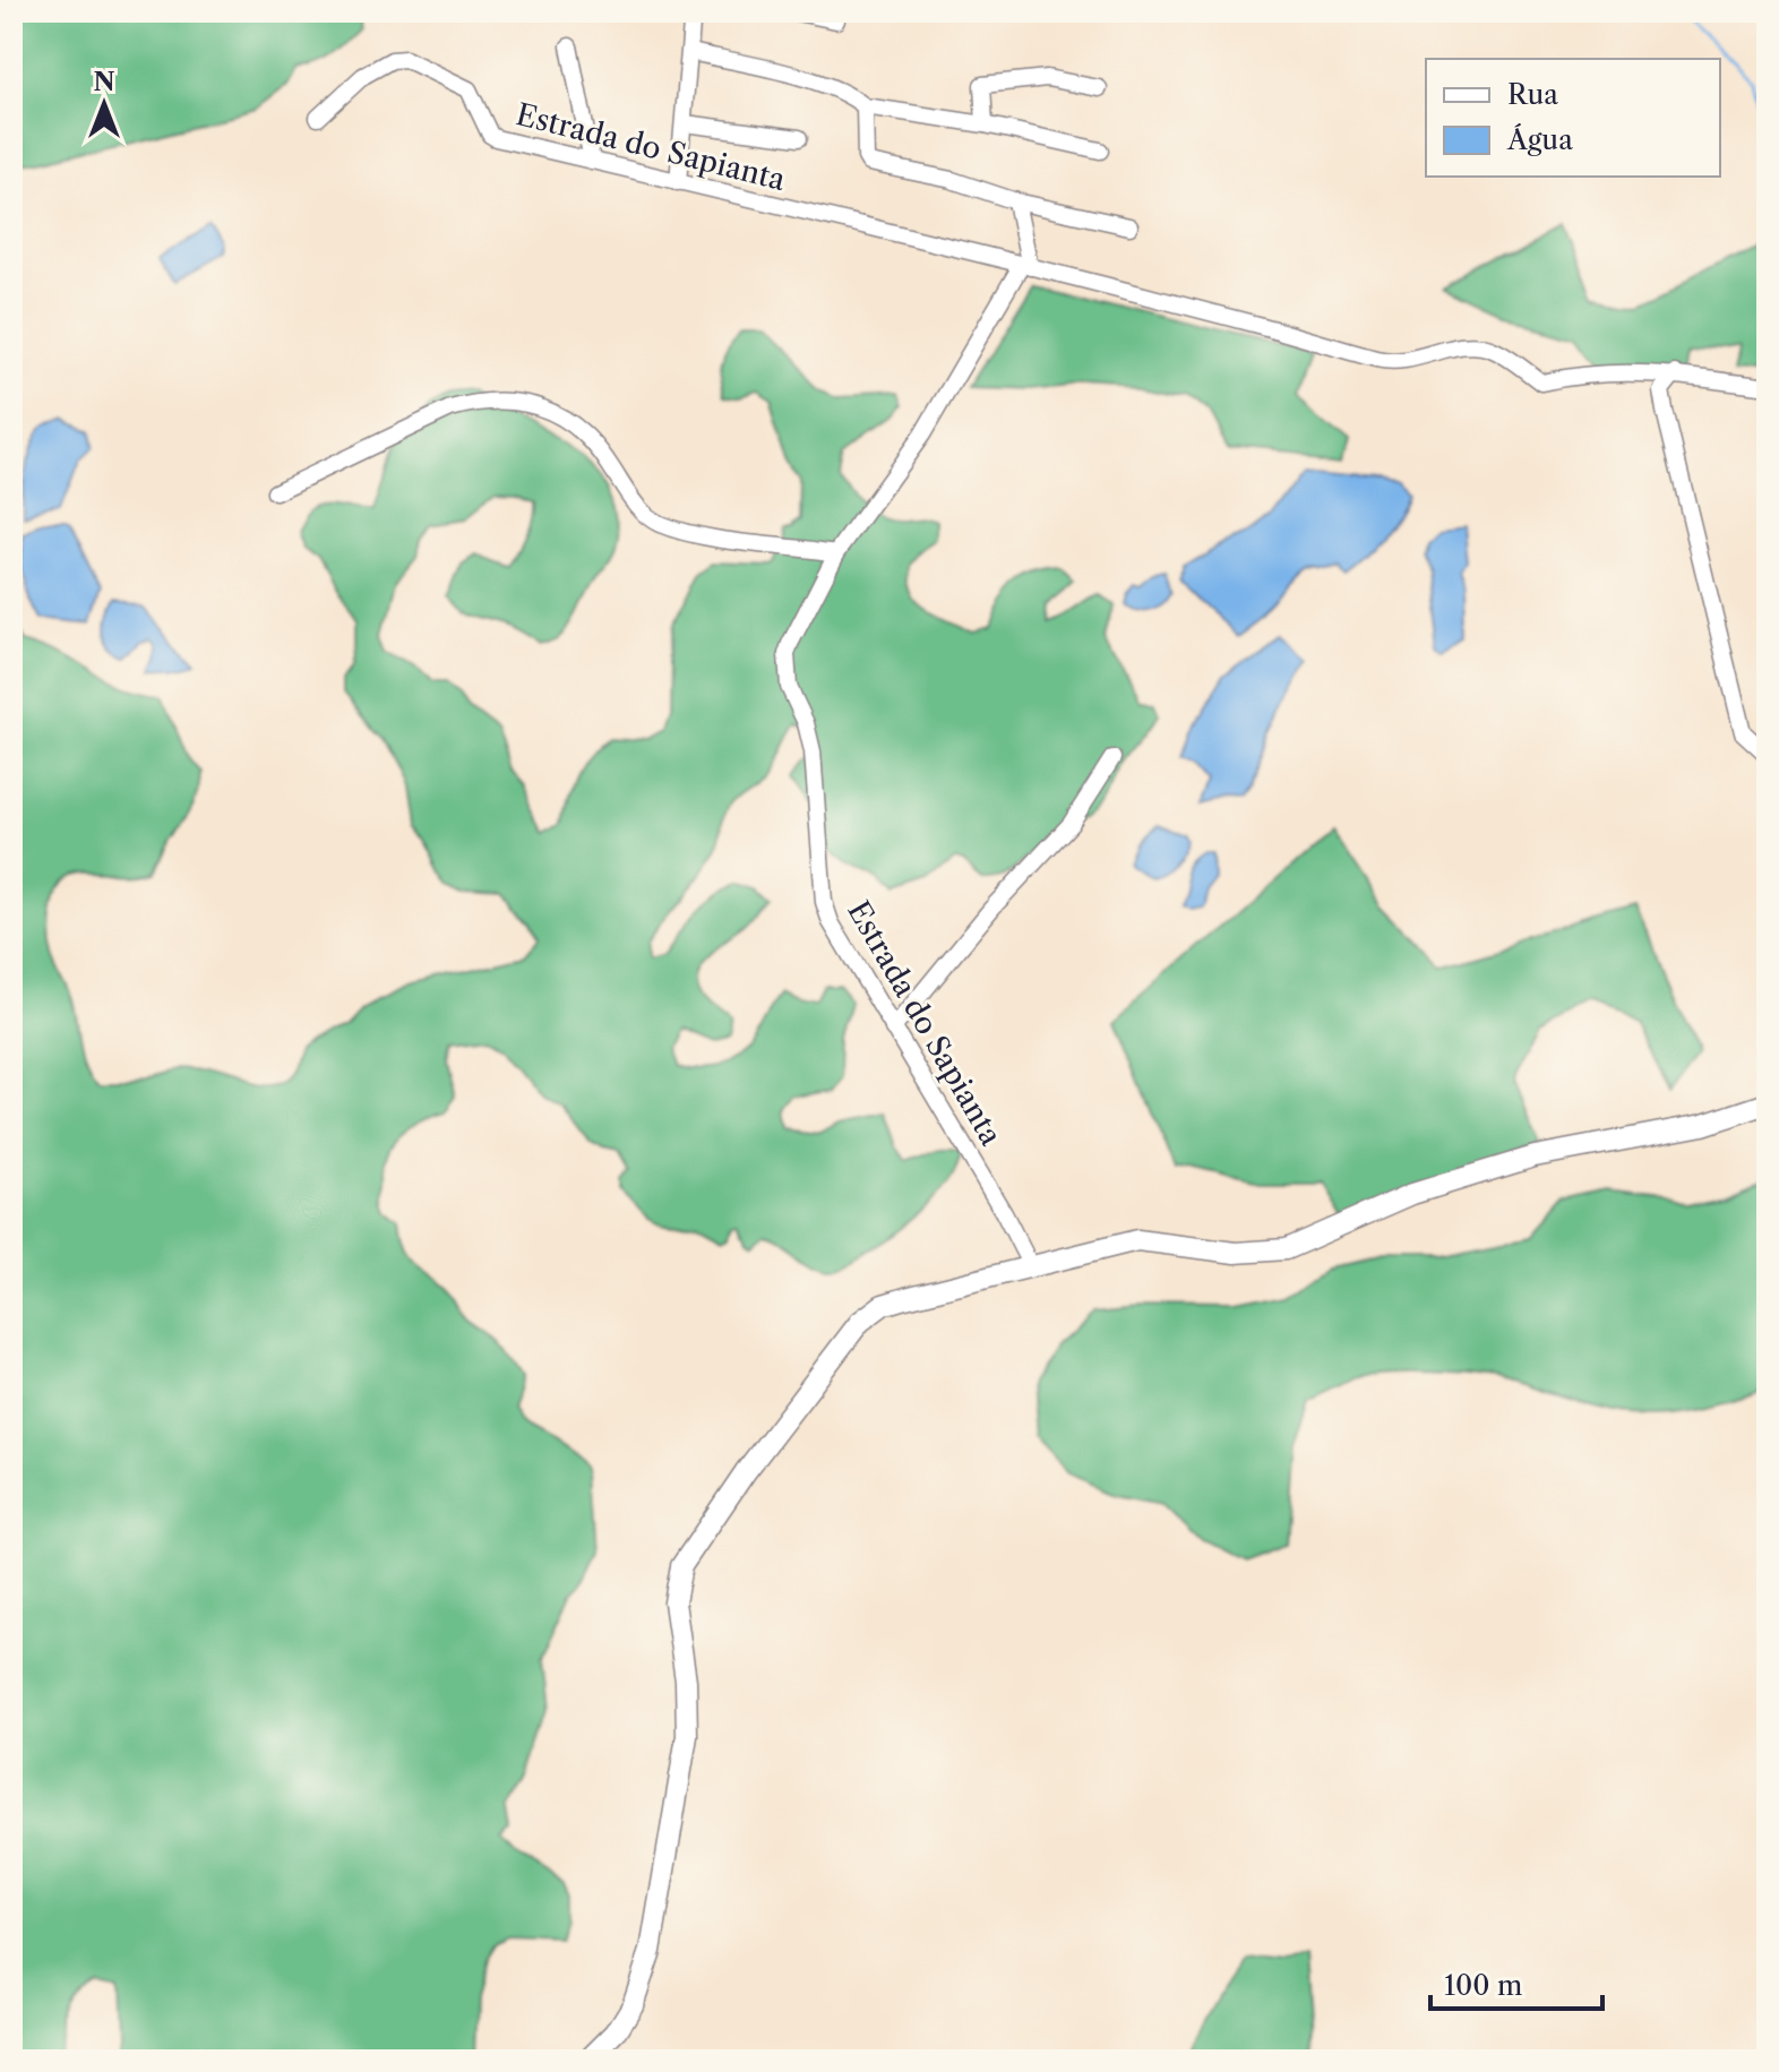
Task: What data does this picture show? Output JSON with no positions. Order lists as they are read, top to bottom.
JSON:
{
  "streets": {
    "street": ["Estrada do Sapianta"]
  },
  "legend": ["Rua", "Água"],
  "scale_bar": "100 m",
  "north": "top"
}
